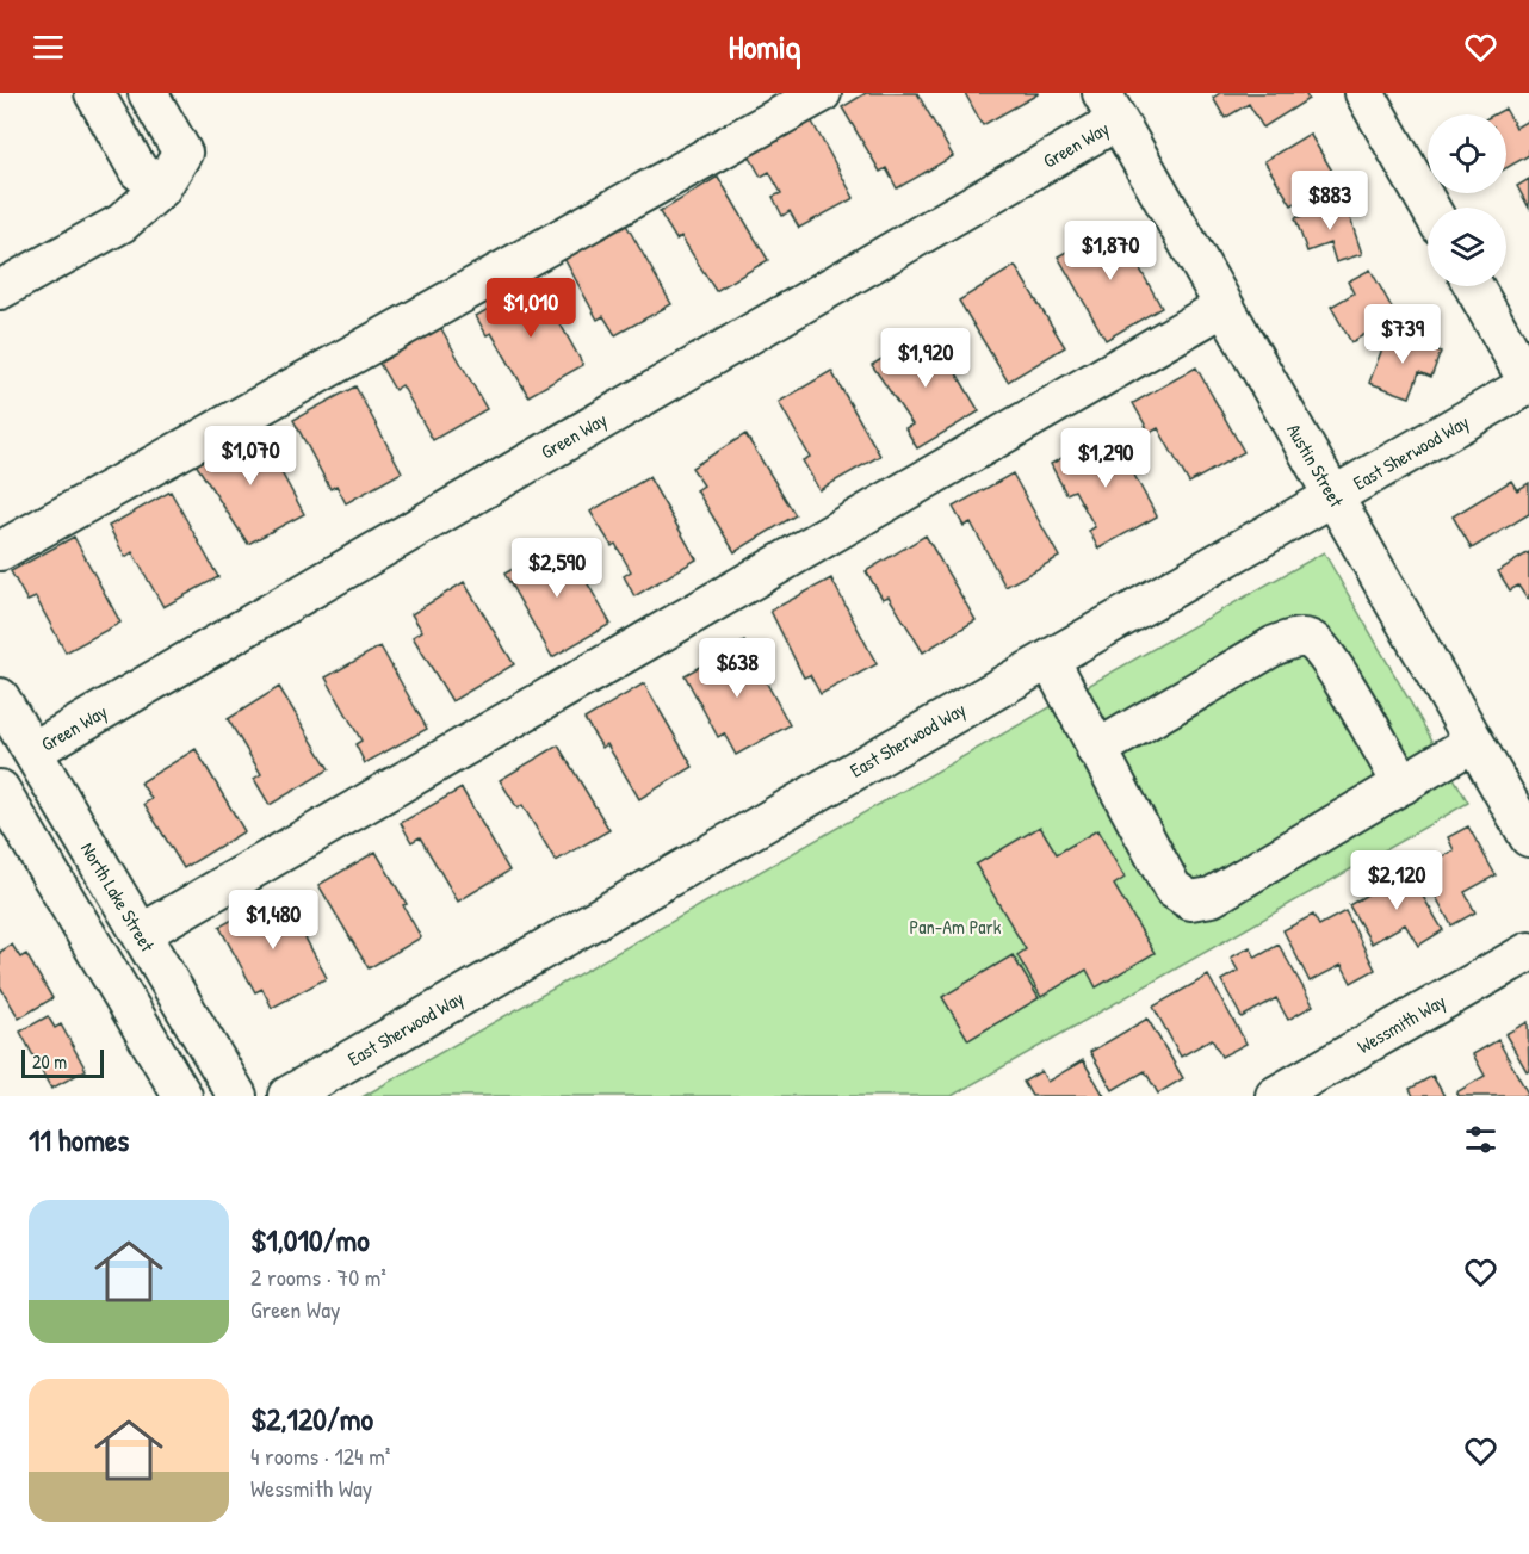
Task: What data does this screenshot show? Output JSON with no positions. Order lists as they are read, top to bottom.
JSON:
{
  "streets": {
    "street": [
      "Green Way",
      "East Sherwood Way",
      "Austin Street",
      "North Lake Street",
      "Wessmith Way"
    ]
  },
  "crossings": [
    ["Green Way", "Austin Street"],
    ["Green Way", "North Lake Street"],
    ["East Sherwood Way", "Austin Street"]
  ],
  "parks": ["Pan-Am Park"],
  "scale_bar": "20 m",
  "page": {
    "header": "Homiq",
    "price": [
      "$883",
      "$1,870",
      "$1,010",
      "$739",
      "$1,920",
      "$1,070",
      "$1,290",
      "$2,590",
      "$638",
      "$2,120",
      "$1,480"
    ],
    "scale": "20 m",
    "heading": "11 homes",
    "list": [
      {
        "name": "$1,010/mo",
        "note": "2 rooms · 70 m² · Green Way"
      },
      {
        "name": "$2,120/mo",
        "note": "4 rooms · 124 m² · Wessmith Way"
      }
    ]
  }
}
